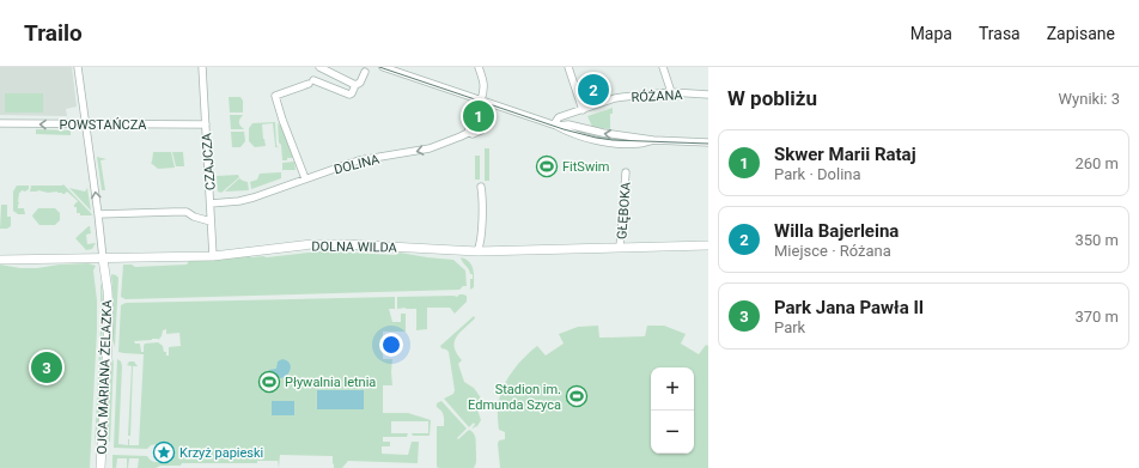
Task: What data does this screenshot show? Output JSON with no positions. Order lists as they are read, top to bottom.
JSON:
{
  "streets": {
    "street": [
      "RÓŻANA",
      "POWSTAŃCZA",
      "CZAJCZA",
      "DOLINA",
      "GŁĘBOKA",
      "DOLNA WILDA",
      "OJCA MARIANA ŻELAZKA"
    ]
  },
  "crossings": [
    ["POWSTAŃCZA", "CZAJCZA"],
    ["CZAJCZA", "DOLINA"],
    ["CZAJCZA", "DOLNA WILDA"],
    ["GŁĘBOKA", "DOLNA WILDA"],
    ["DOLNA WILDA", "OJCA MARIANA ŻELAZKA"]
  ],
  "one_way": ["POWSTAŃCZA", "DOLINA"],
  "places": {
    "sports": ["FitSwim", "Pływalnia letnia", "Stadion im. Edmunda Szyca"],
    "place": ["Krzyż papieski"]
  },
  "page": {
    "header": "Trailo",
    "nav": ["Mapa", "Trasa", "Zapisane"],
    "heading": ["W pobliżu", "Wyniki: 3"],
    "pins": ["2", "1", "3"],
    "list": [
      {
        "mark": "1",
        "name": "Skwer Marii Rataj",
        "note": "Park · Dolina",
        "value": "260 m"
      },
      {
        "mark": "2",
        "name": "Willa Bajerleina",
        "note": "Miejsce · Różana",
        "value": "350 m"
      },
      {
        "mark": "3",
        "name": "Park Jana Pawła II",
        "note": "Park",
        "value": "370 m"
      }
    ],
    "map_buttons": ["+", "−"]
  }
}
